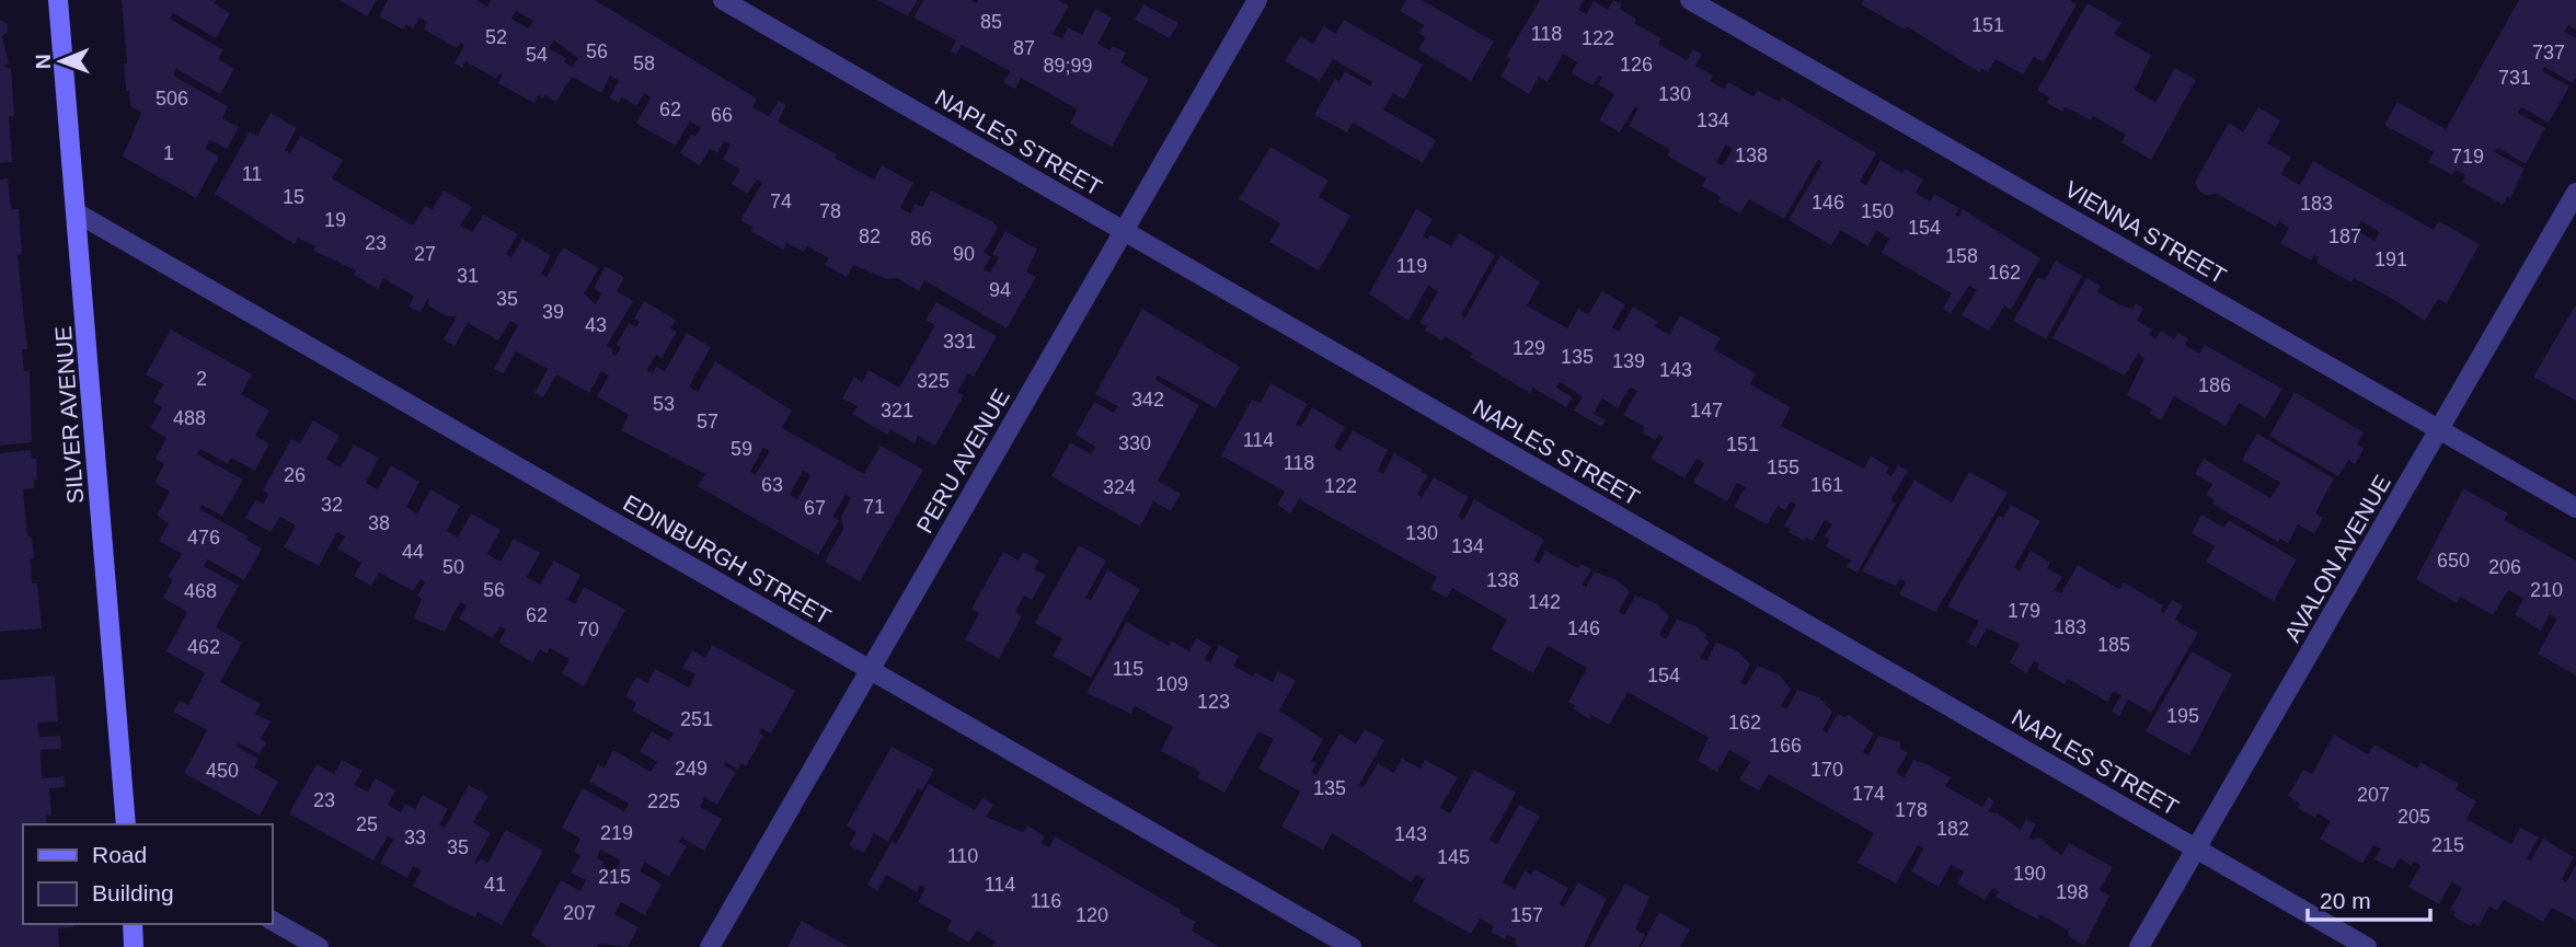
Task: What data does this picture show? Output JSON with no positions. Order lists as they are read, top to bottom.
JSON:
{
  "streets": {
    "main road": ["SILVER AVENUE"],
    "street": [
      "NAPLES STREET",
      "VIENNA STREET",
      "PERU AVENUE",
      "AVALON AVENUE",
      "EDINBURGH STREET"
    ]
  },
  "crossings": [
    ["NAPLES STREET", "PERU AVENUE"],
    ["NAPLES STREET", "AVALON AVENUE"],
    ["VIENNA STREET", "AVALON AVENUE"],
    ["SILVER AVENUE", "EDINBURGH STREET"],
    ["PERU AVENUE", "EDINBURGH STREET"]
  ],
  "house_numbers": [
    "85",
    "151",
    "118",
    "52",
    "122",
    "87",
    "56",
    "737",
    "54",
    "58",
    "126",
    "89;99",
    "731",
    "130",
    "506",
    "62",
    "66",
    "134",
    "1",
    "138",
    "719",
    "11",
    "15",
    "74",
    "146",
    "183",
    "78",
    "150",
    "19",
    "154",
    "82",
    "187",
    "86",
    "23",
    "27",
    "90",
    "158",
    "191",
    "119",
    "162",
    "31",
    "94",
    "35",
    "39",
    "43",
    "331",
    "129",
    "135",
    "139",
    "143",
    "2",
    "325",
    "186",
    "342",
    "53",
    "321",
    "147",
    "488",
    "57",
    "114",
    "330",
    "151",
    "59",
    "118",
    "155",
    "26",
    "63",
    "161",
    "122",
    "324",
    "32",
    "71",
    "67",
    "38",
    "130",
    "476",
    "134",
    "44",
    "650",
    "50",
    "206",
    "138",
    "56",
    "210",
    "468",
    "142",
    "179",
    "62",
    "183",
    "146",
    "70",
    "185",
    "462",
    "115",
    "154",
    "109",
    "123",
    "195",
    "251",
    "162",
    "166",
    "249",
    "170",
    "450",
    "135",
    "174",
    "207",
    "23",
    "225",
    "178",
    "205",
    "25",
    "182",
    "219",
    "143",
    "33",
    "215",
    "35",
    "110",
    "145",
    "190",
    "215",
    "41",
    "114",
    "198",
    "116",
    "207",
    "120",
    "157"
  ],
  "legend": ["Road", "Building"],
  "scale_bar": "20 m",
  "north": "left"
}
